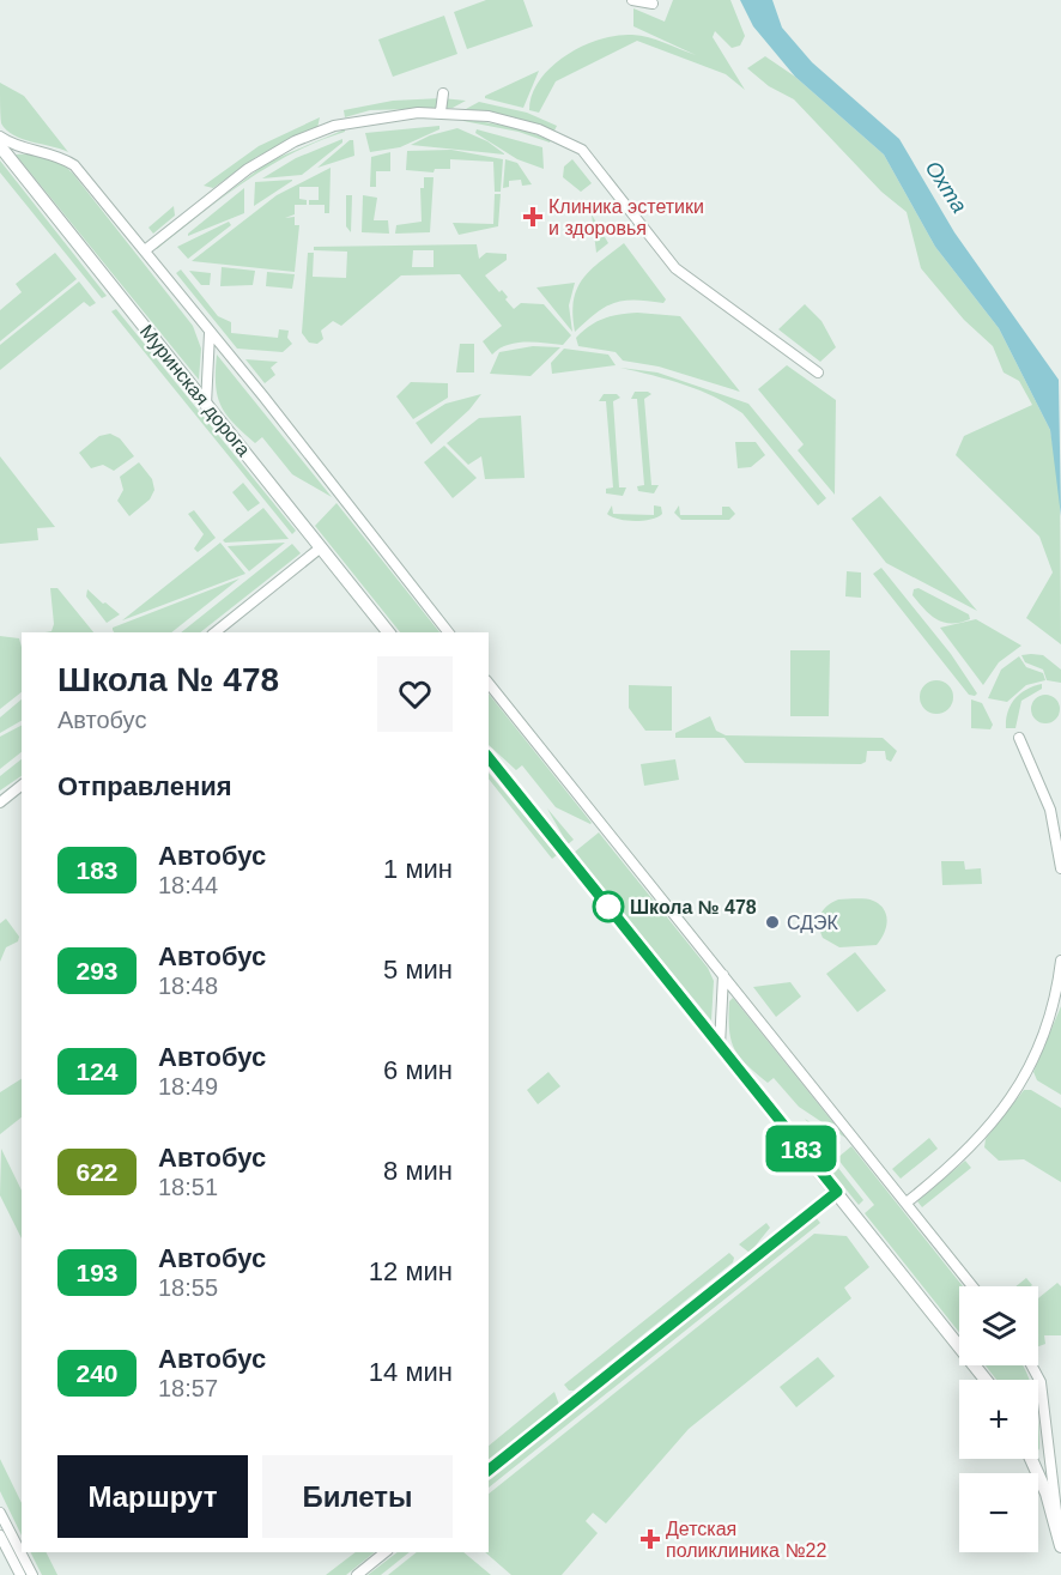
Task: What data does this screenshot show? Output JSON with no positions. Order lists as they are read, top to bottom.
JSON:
{
  "streets": {
    "street": ["Муринская дорога"]
  },
  "water": ["Охта"],
  "places": {
    "health": ["Клиника эстетики и здоровья", "Детская поликлиника №22"],
    "other": ["Школа № 478", "СДЭК"]
  },
  "lines": ["bus line 183"],
  "page": {
    "on_map": "183",
    "heading": [
      ["Школа № 478", "Автобус"],
      "Отправления"
    ],
    "list": [
      {
        "mark": "183",
        "name": "Автобус",
        "note": "18:44",
        "value": "1 мин"
      },
      {
        "mark": "293",
        "name": "Автобус",
        "note": "18:48",
        "value": "5 мин"
      },
      {
        "mark": "124",
        "name": "Автобус",
        "note": "18:49",
        "value": "6 мин"
      },
      {
        "mark": "622",
        "name": "Автобус",
        "note": "18:51",
        "value": "8 мин"
      },
      {
        "mark": "193",
        "name": "Автобус",
        "note": "18:55",
        "value": "12 мин"
      },
      {
        "mark": "240",
        "name": "Автобус",
        "note": "18:57",
        "value": "14 мин"
      }
    ],
    "map_buttons": ["+", "−"],
    "buttons": ["Маршрут", "Билеты"]
  }
}
